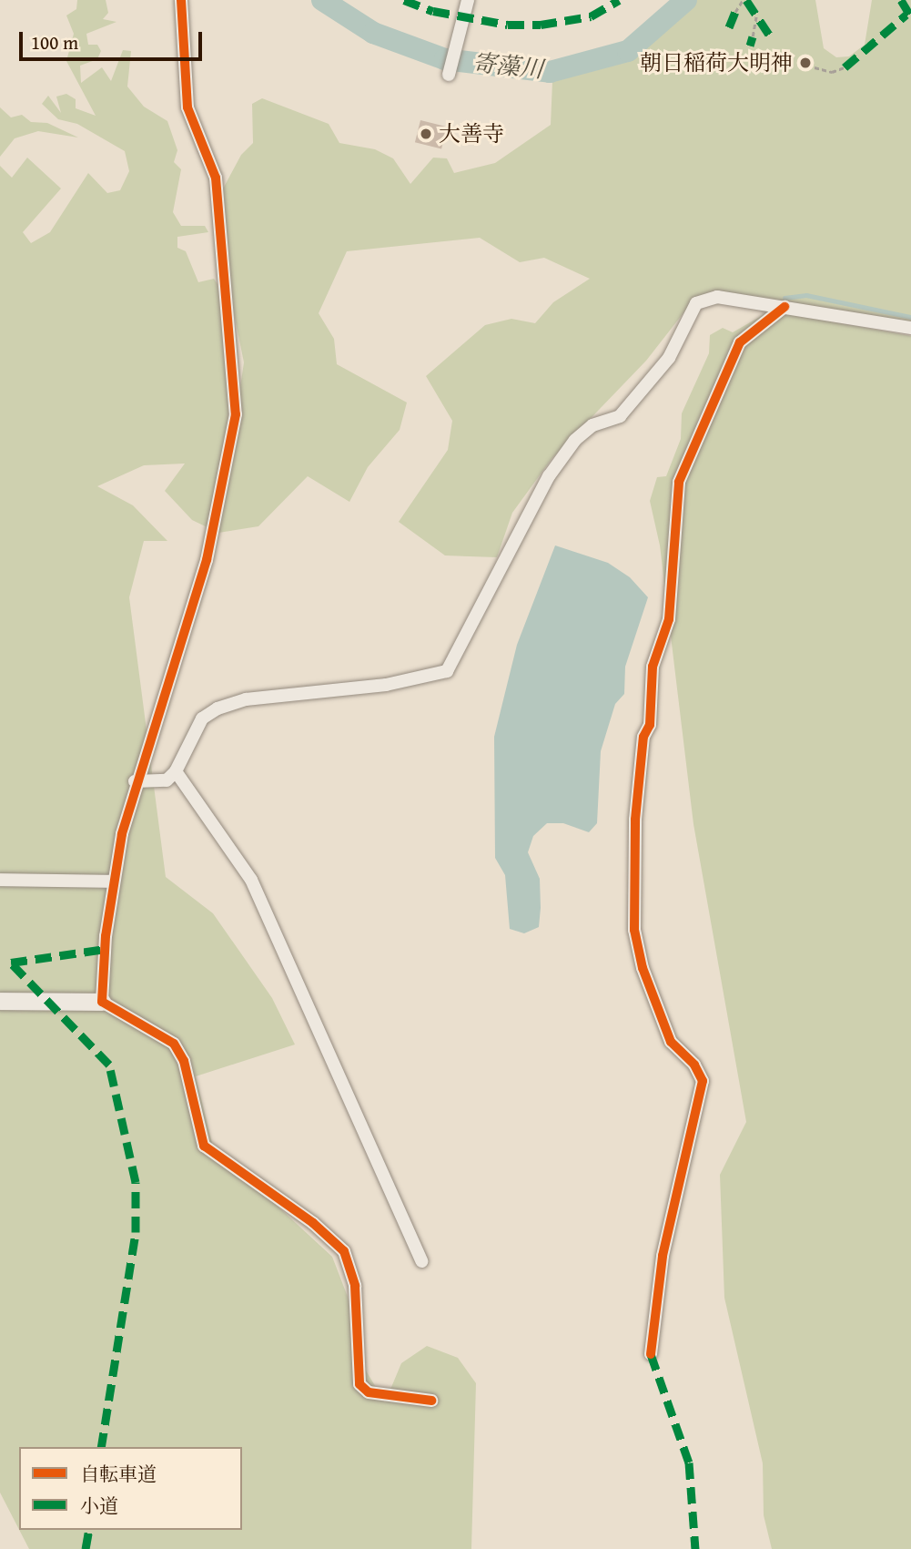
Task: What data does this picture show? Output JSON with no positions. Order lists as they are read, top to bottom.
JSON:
{
  "water": ["寄藻川"],
  "places": ["朝日稲荷大明神", "大善寺"],
  "legend": ["自転車道", "小道"],
  "scale_bar": "100 m"
}
